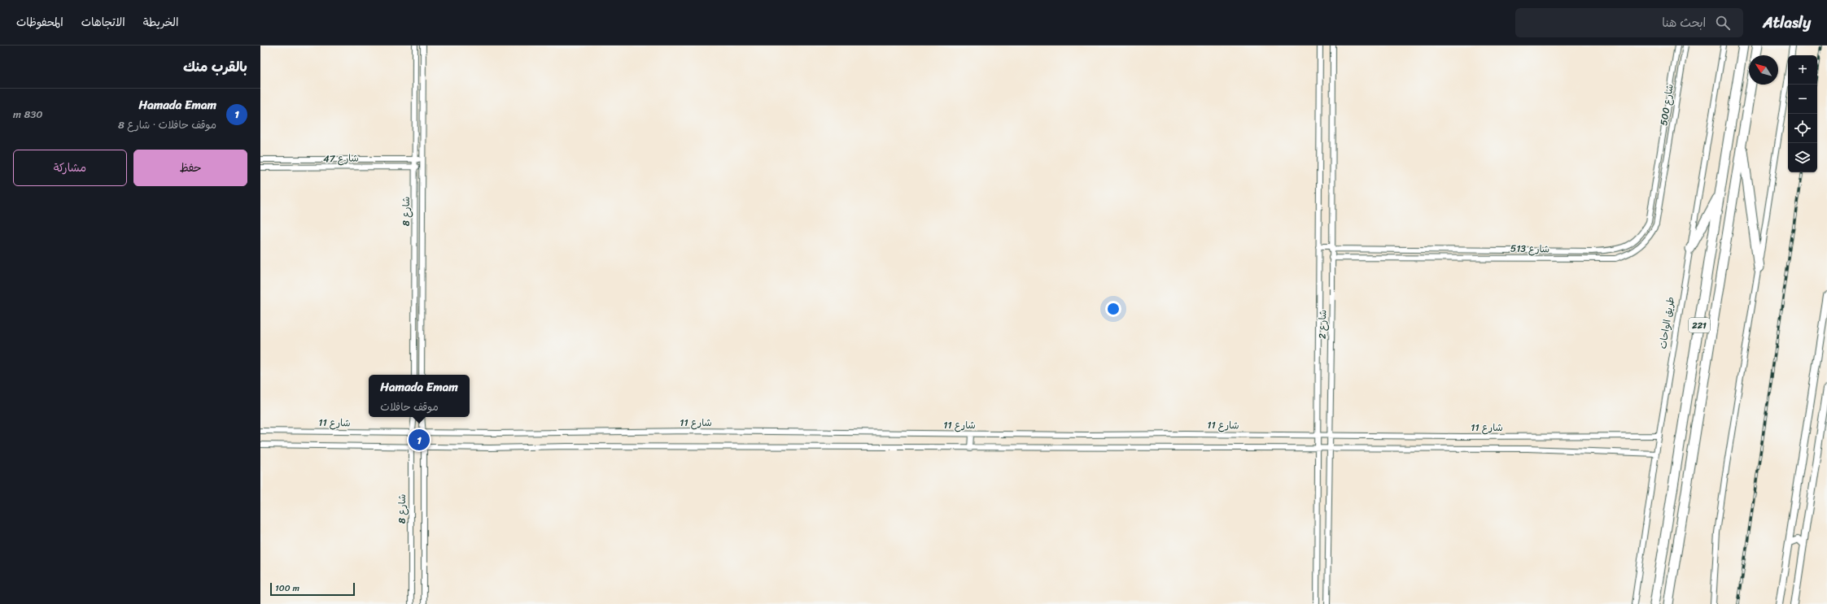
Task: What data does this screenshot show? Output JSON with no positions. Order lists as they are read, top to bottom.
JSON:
{
  "streets": {
    "highway": ["221"],
    "street": [
      "شارع 500",
      "شارع 47",
      "شارع 8",
      "شارع 513",
      "طريق الواحات",
      "شارع 2",
      "شارع 11"
    ]
  },
  "crossings": [
    ["شارع 500", "شارع 513"],
    ["شارع 47", "شارع 8"],
    ["شارع 8", "شارع 11"],
    ["شارع 513", "شارع 2"],
    ["طريق الواحات", "شارع 11"],
    ["شارع 2", "شارع 11"]
  ],
  "scale_bar": "100 m",
  "north": "top left",
  "page": {
    "header": "Atlasly",
    "search": "ابحث هنا",
    "nav": ["الخريطة", "الاتجاهات", "المحفوظات"],
    "heading": "بالقرب منك",
    "map_buttons": ["+", "−"],
    "list": [
      {
        "mark": "1",
        "name": "Hamada Emam",
        "note": "موقف حافلات · شارع 8",
        "value": "830 m"
      }
    ],
    "buttons": ["حفظ", "مشاركة"],
    "popup": ["Hamada Emam", "موقف حافلات"],
    "pins": "1",
    "scale": "100 m"
  }
}
